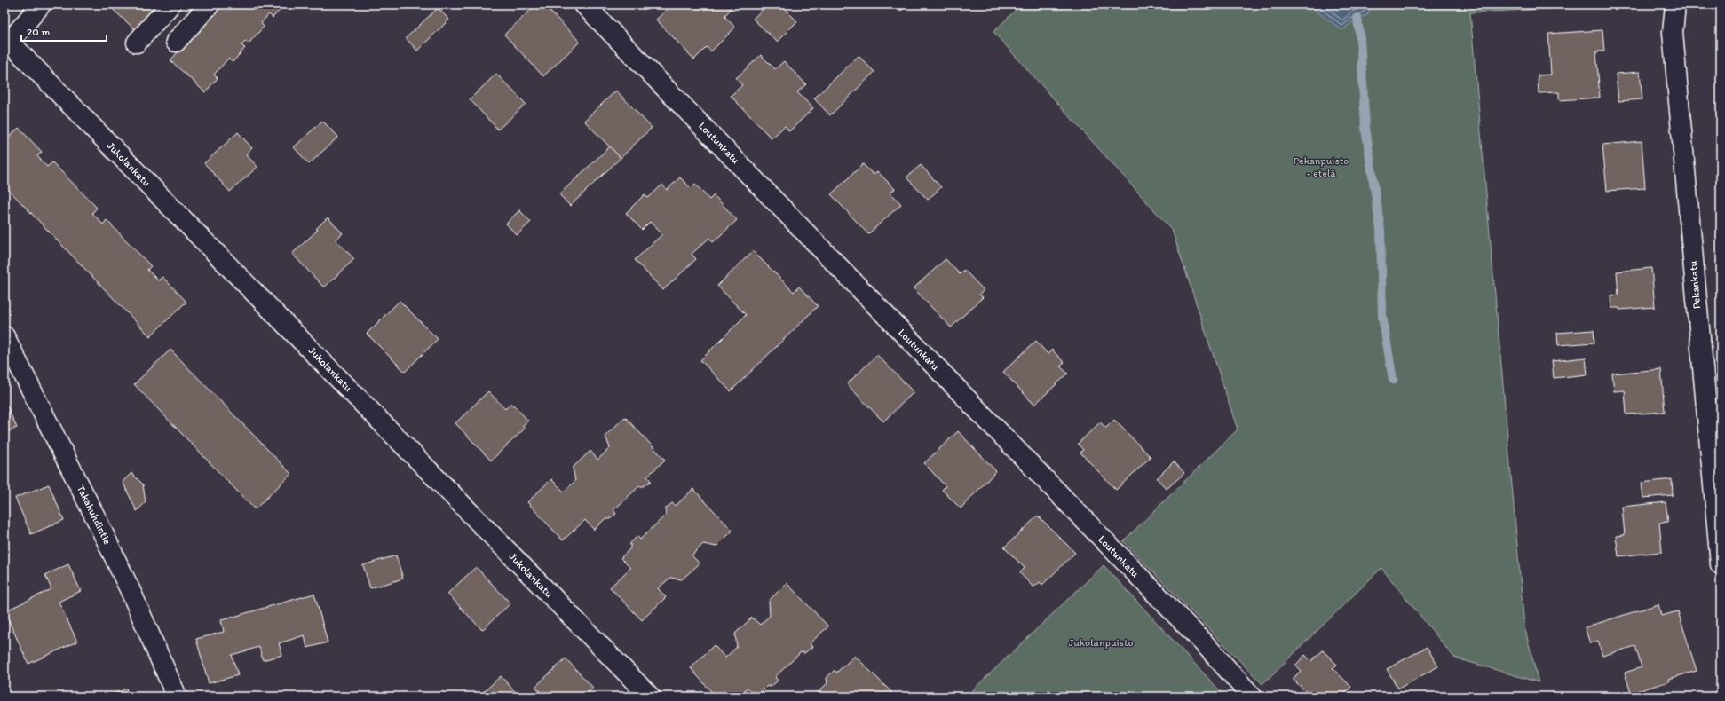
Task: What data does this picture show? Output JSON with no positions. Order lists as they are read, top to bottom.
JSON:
{
  "streets": {
    "street": [
      "Loutunkatu",
      "Jukolankatu",
      "Pekankatu",
      "Takahuhdintie"
    ]
  },
  "parks": ["Pekanpuisto - etelä", "Jukolanpuisto"],
  "scale_bar": "20 m"
}
